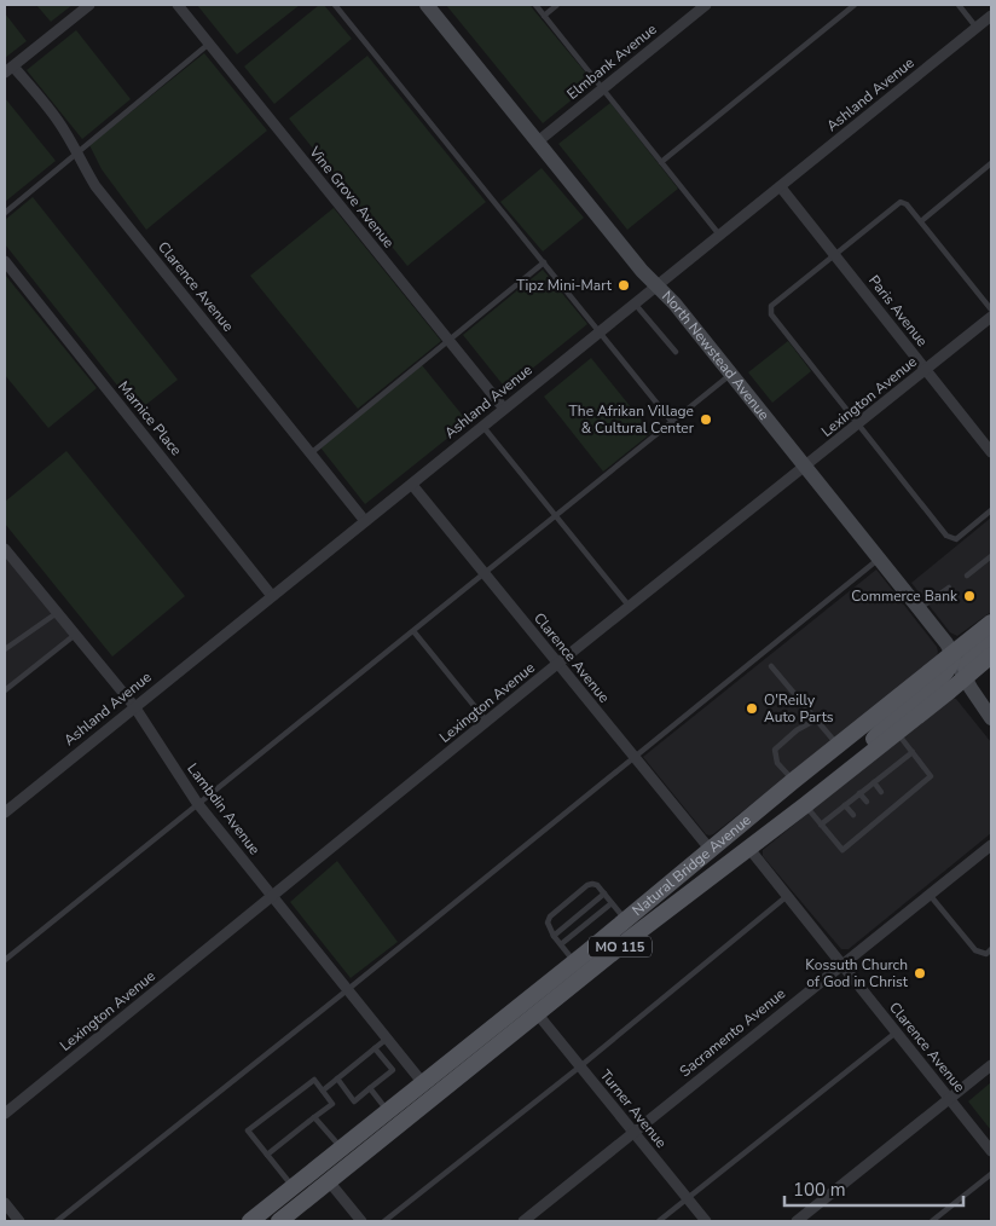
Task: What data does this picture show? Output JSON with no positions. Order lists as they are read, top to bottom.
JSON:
{
  "streets": {
    "main road": ["Natural Bridge Avenue", "MO 115"],
    "street": [
      "Elmbank Avenue",
      "Ashland Avenue",
      "Vine Grove Avenue",
      "Clarence Avenue",
      "Paris Avenue",
      "North Newstead Avenue",
      "Lexington Avenue",
      "Marnice Place",
      "Lambdin Avenue",
      "Sacramento Avenue",
      "Turner Avenue"
    ]
  },
  "crossings": [
    ["Elmbank Avenue", "North Newstead Avenue"],
    ["Ashland Avenue", "Vine Grove Avenue"],
    ["Ashland Avenue", "Clarence Avenue"],
    ["Ashland Avenue", "Paris Avenue"],
    ["Ashland Avenue", "North Newstead Avenue"],
    ["Ashland Avenue", "Marnice Place"],
    ["Ashland Avenue", "Lambdin Avenue"],
    ["Clarence Avenue", "Lexington Avenue"],
    ["Clarence Avenue", "Natural Bridge Avenue"],
    ["Clarence Avenue", "Sacramento Avenue"],
    ["Paris Avenue", "Lexington Avenue"],
    ["North Newstead Avenue", "Lexington Avenue"],
    ["North Newstead Avenue", "Natural Bridge Avenue"],
    ["Lexington Avenue", "Lambdin Avenue"],
    ["Lambdin Avenue", "Natural Bridge Avenue"],
    ["Natural Bridge Avenue", "Turner Avenue"],
    ["Sacramento Avenue", "Turner Avenue"]
  ],
  "places": [
    "Tipz Mini-Mart",
    "The Afrikan Village & Cultural Center",
    "Commerce Bank",
    "O'Reilly Auto Parts",
    "Kossuth Church of God in Christ"
  ],
  "scale_bar": "100 m"
}
